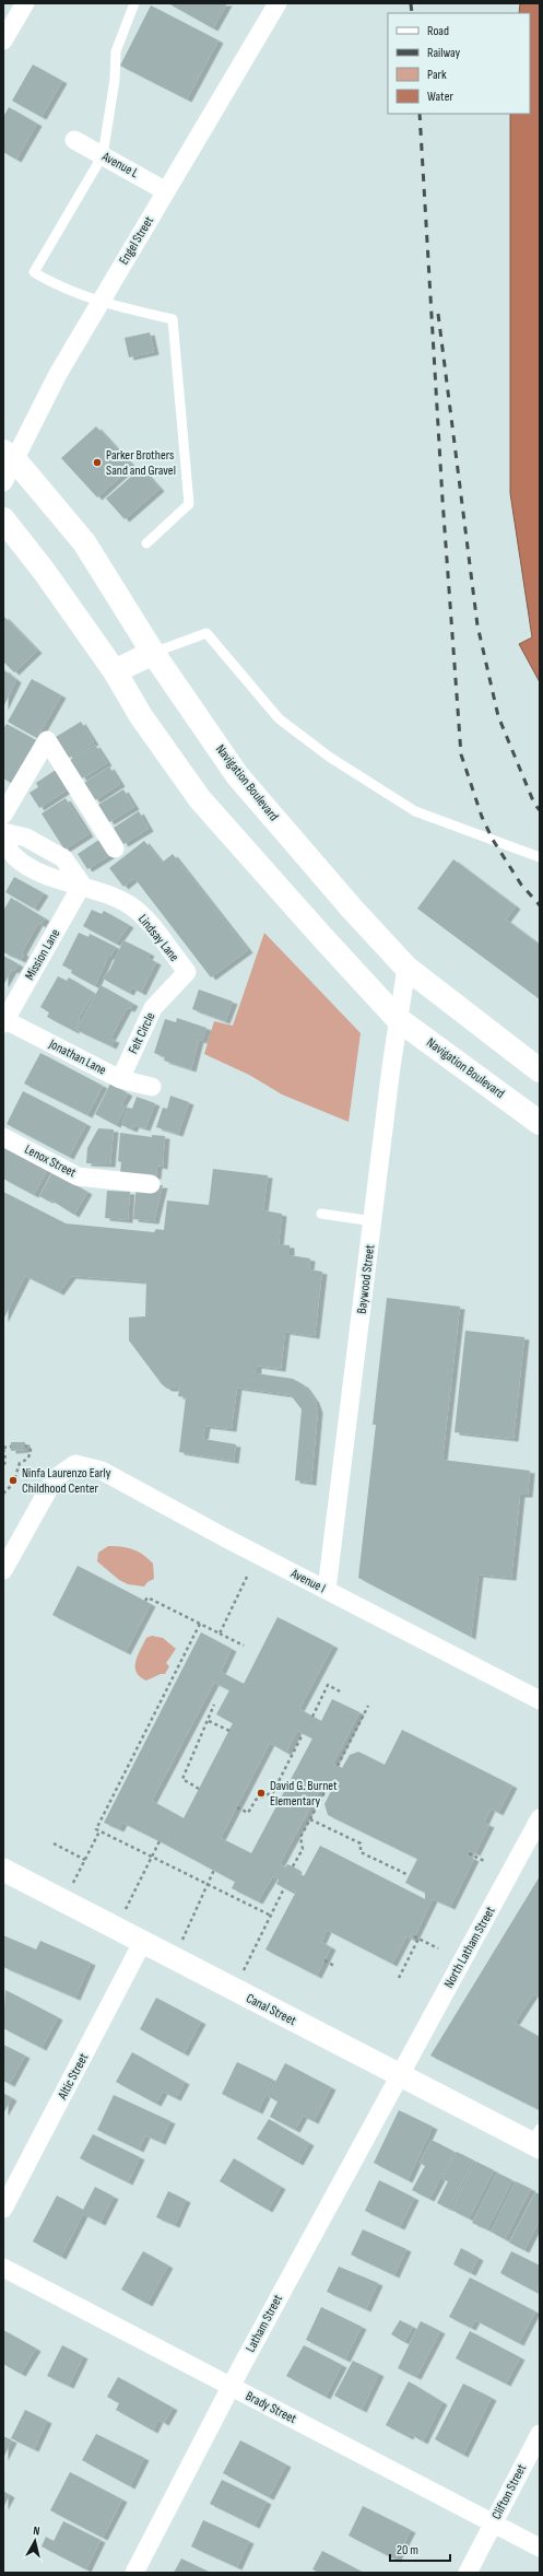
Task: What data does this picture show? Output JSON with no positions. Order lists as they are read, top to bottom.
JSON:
{
  "streets": {
    "main road": ["Navigation Boulevard"],
    "street": [
      "Avenue L",
      "Engel Street",
      "Lindsay Lane",
      "Mission Lane",
      "Felt Circle",
      "Jonathan Lane",
      "Lenox Street",
      "Baywood Street",
      "Avenue I",
      "North Latham Street",
      "Canal Street",
      "Altic Street",
      "Latham Street",
      "Brady Street",
      "Clifton Street"
    ]
  },
  "crossings": [
    ["Avenue L", "Engel Street"],
    ["Engel Street", "Navigation Boulevard"],
    ["Navigation Boulevard", "Baywood Street"],
    ["Lindsay Lane", "Mission Lane"],
    ["Lindsay Lane", "Felt Circle"],
    ["Mission Lane", "Jonathan Lane"],
    ["Felt Circle", "Jonathan Lane"],
    ["Baywood Street", "Avenue I"],
    ["North Latham Street", "Canal Street"],
    ["North Latham Street", "Latham Street"],
    ["Canal Street", "Altic Street"],
    ["Canal Street", "Latham Street"],
    ["Latham Street", "Brady Street"],
    ["Brady Street", "Clifton Street"]
  ],
  "places": ["Parker Brothers Sand and Gravel", "Ninfa Laurenzo Early Childhood Center", "David G. Burnet Elementary"],
  "legend": [
    "Road",
    "Railway",
    "Park",
    "Water"
  ],
  "scale_bar": "20 m",
  "north": "top"
}
